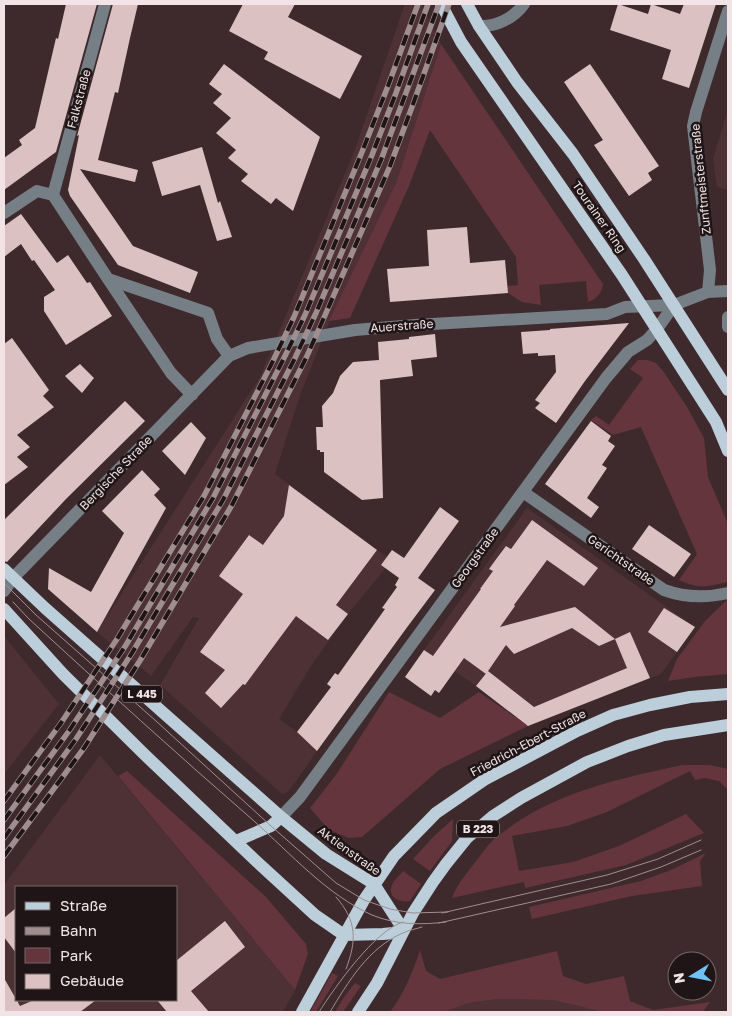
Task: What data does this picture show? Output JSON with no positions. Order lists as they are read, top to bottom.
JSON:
{
  "streets": {
    "main road": [
      "Tourainer Ring",
      "L 445",
      "Friedrich-Ebert-Straße",
      "B 223",
      "Aktienstraße"
    ],
    "street": [
      "Falkstraße",
      "Zunftmeisterstraße",
      "Auerstraße",
      "Bergische Straße",
      "Georgstraße",
      "Gerichtstraße"
    ]
  },
  "crossings": [
    ["Zunftmeisterstraße", "Auerstraße"],
    ["Tourainer Ring", "Auerstraße"],
    ["Tourainer Ring", "Georgstraße"],
    ["Auerstraße", "Bergische Straße"],
    ["Auerstraße", "Georgstraße"],
    ["Bergische Straße", "Aktienstraße"],
    ["Georgstraße", "Gerichtstraße"],
    ["Georgstraße", "Aktienstraße"],
    ["Friedrich-Ebert-Straße", "Aktienstraße"],
    ["B 223", "Aktienstraße"]
  ],
  "legend": [
    "Straße",
    "Bahn",
    "Park",
    "Gebäude"
  ],
  "north": "left"
}
